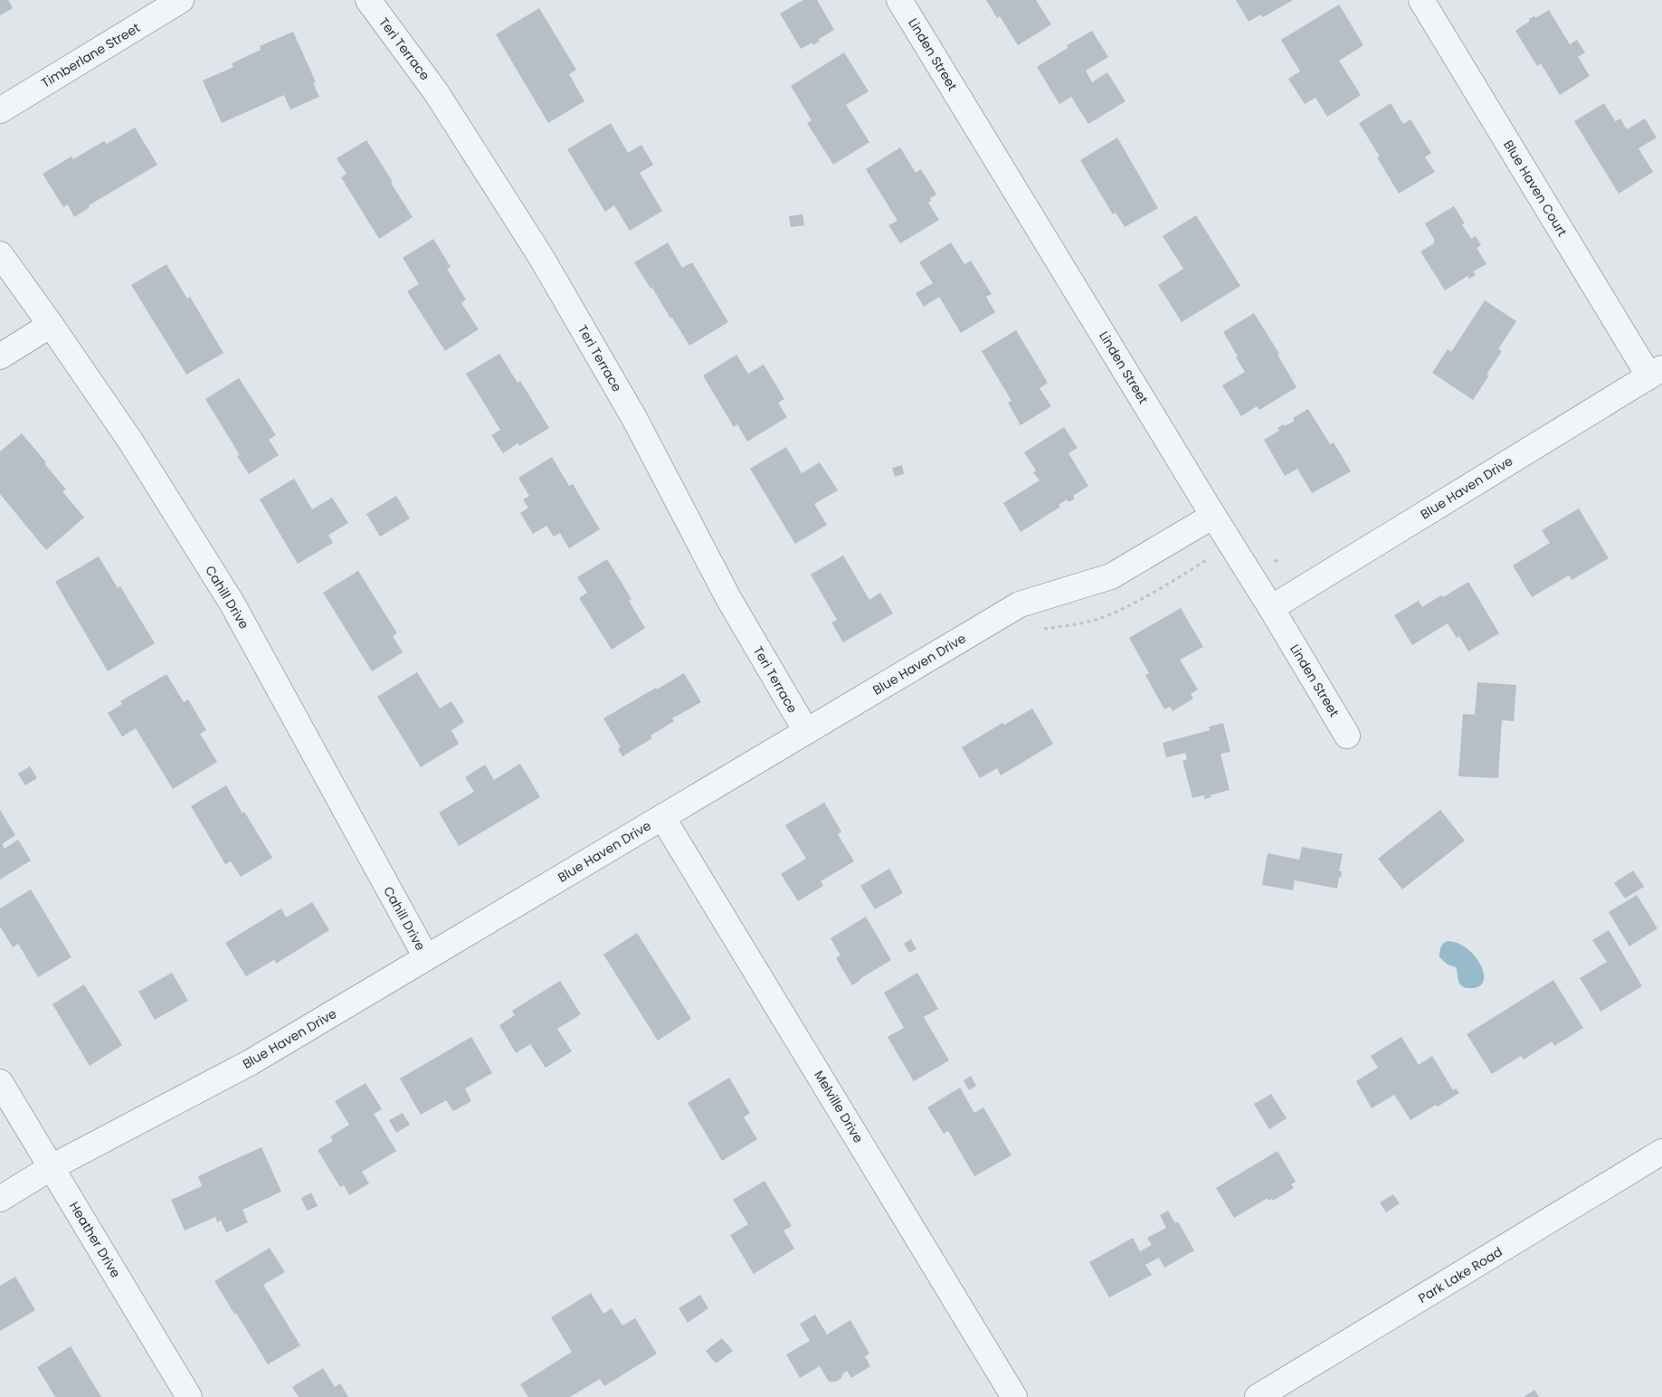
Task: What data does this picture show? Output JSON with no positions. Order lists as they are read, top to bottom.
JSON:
{
  "streets": {
    "street": [
      "Teri Terrace",
      "Linden Street",
      "Timberlane Street",
      "Blue Haven Court",
      "Blue Haven Drive",
      "Cahill Drive",
      "Melville Drive",
      "Heather Drive",
      "Park Lake Road"
    ]
  },
  "crossings": [
    ["Teri Terrace", "Blue Haven Drive"],
    ["Linden Street", "Blue Haven Drive"],
    ["Blue Haven Court", "Blue Haven Drive"],
    ["Blue Haven Drive", "Cahill Drive"],
    ["Blue Haven Drive", "Melville Drive"],
    ["Blue Haven Drive", "Heather Drive"]
  ]
}
